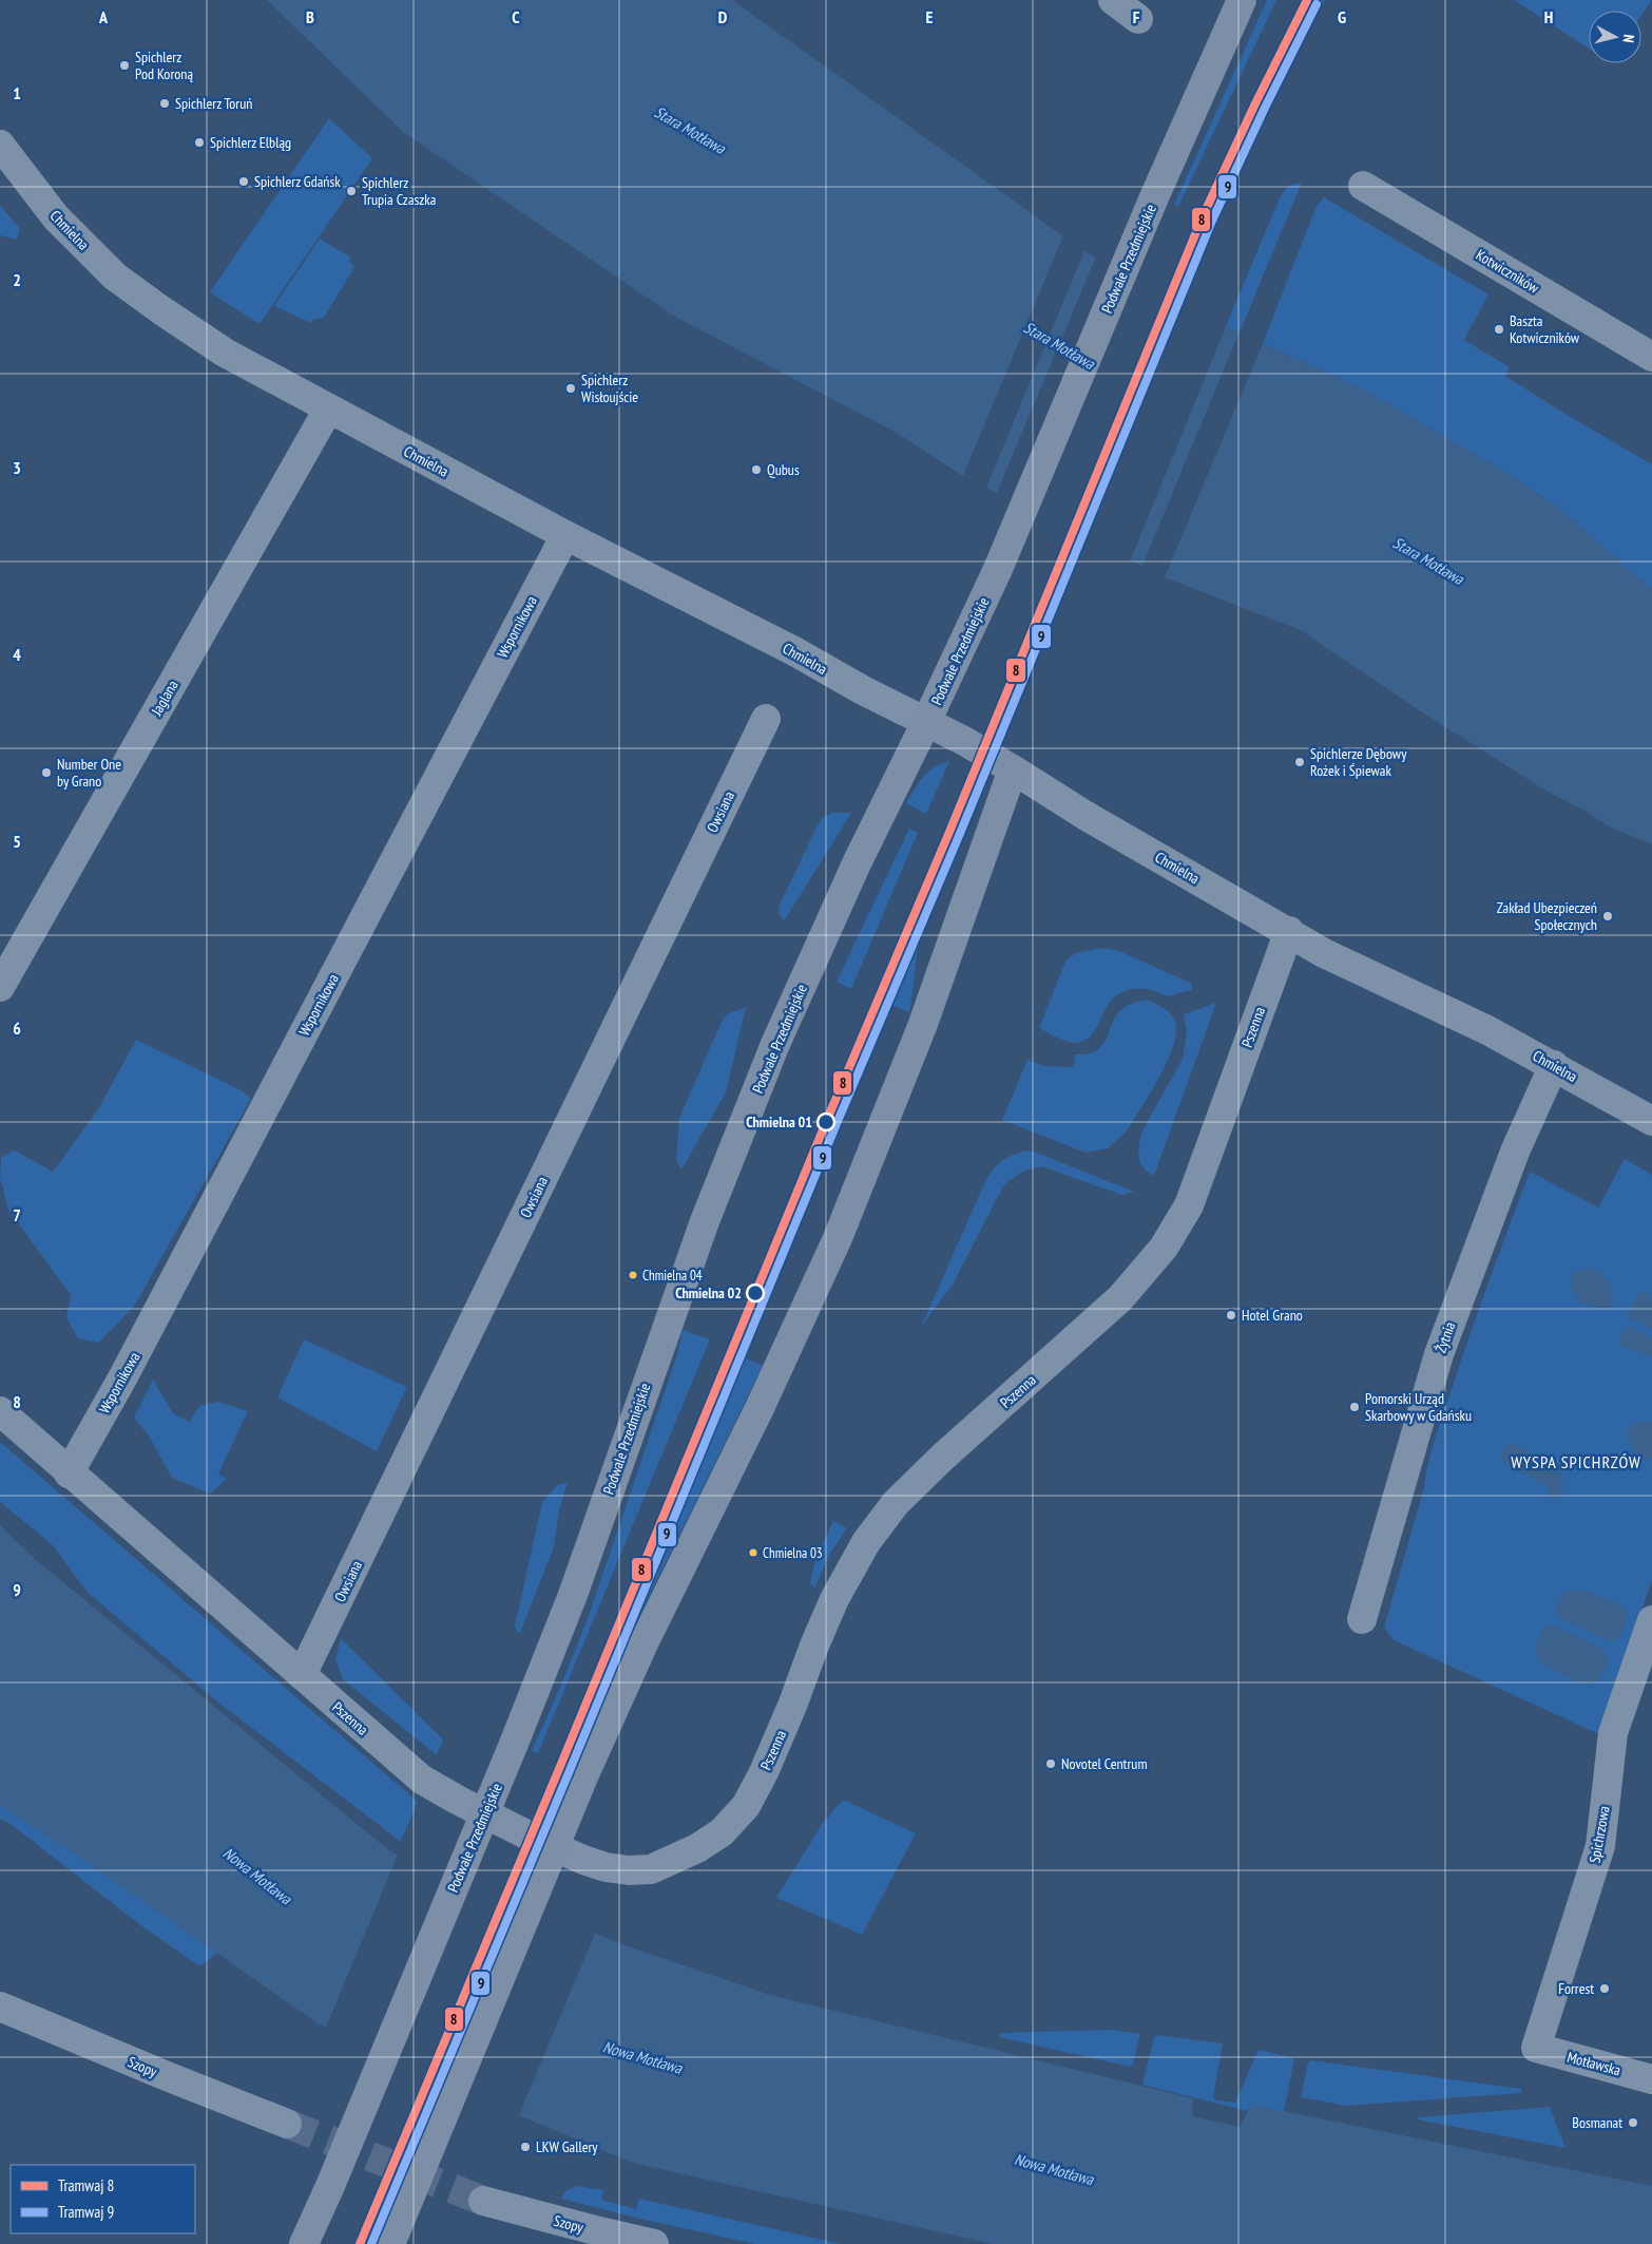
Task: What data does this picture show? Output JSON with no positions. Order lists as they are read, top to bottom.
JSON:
{
  "streets": {
    "main road": ["Chmielna", "Podwale Przedmiejskie"],
    "street": [
      "Kotwiczników",
      "Wspornikowa",
      "Jaglana",
      "Owsiana",
      "Pszenna",
      "Żytnia",
      "Spichrzowa",
      "Motławska",
      "Szopy"
    ]
  },
  "crossings": [
    ["Chmielna", "Podwale Przedmiejskie"],
    ["Chmielna", "Wspornikowa"],
    ["Chmielna", "Jaglana"],
    ["Chmielna", "Pszenna"],
    ["Chmielna", "Żytnia"],
    ["Wspornikowa", "Pszenna"],
    ["Owsiana", "Pszenna"],
    ["Spichrzowa", "Motławska"]
  ],
  "districts": ["WYSPA SPICHRZÓW"],
  "water": ["Stara Motława", "Nowa Motława"],
  "places": [
    "Spichlerz Pod Koroną",
    "Spichlerz Toruń",
    "Spichlerz Elbląg",
    "Spichlerz Gdańsk",
    "Spichlerz Trupia Czaszka",
    "Baszta Kotwiczników",
    "Spichlerz Wisłoujście",
    "Qubus",
    "Spichlerze Dębowy Rożek i Śpiewak",
    "Number One by Grano",
    "Zakład Ubezpieczeń Społecznych",
    "Chmielna 01",
    "Chmielna 04",
    "Chmielna 02",
    "Hotel Grano",
    "Pomorski Urząd Skarbowy w Gdańsku",
    "Chmielna 03",
    "Novotel Centrum",
    "Forrest",
    "Bosmanat",
    "LKW Gallery"
  ],
  "lines": ["tram line 8", "tram line 9"],
  "legend": ["Tramwaj 8", "Tramwaj 9"],
  "north": "right",
  "grid": {
    "columns": [
      "A",
      "B",
      "C",
      "D",
      "E",
      "F",
      "G",
      "H"
    ],
    "rows": [
      "1",
      "2",
      "3",
      "4",
      "5",
      "6",
      "7",
      "8",
      "9"
    ]
  }
}
